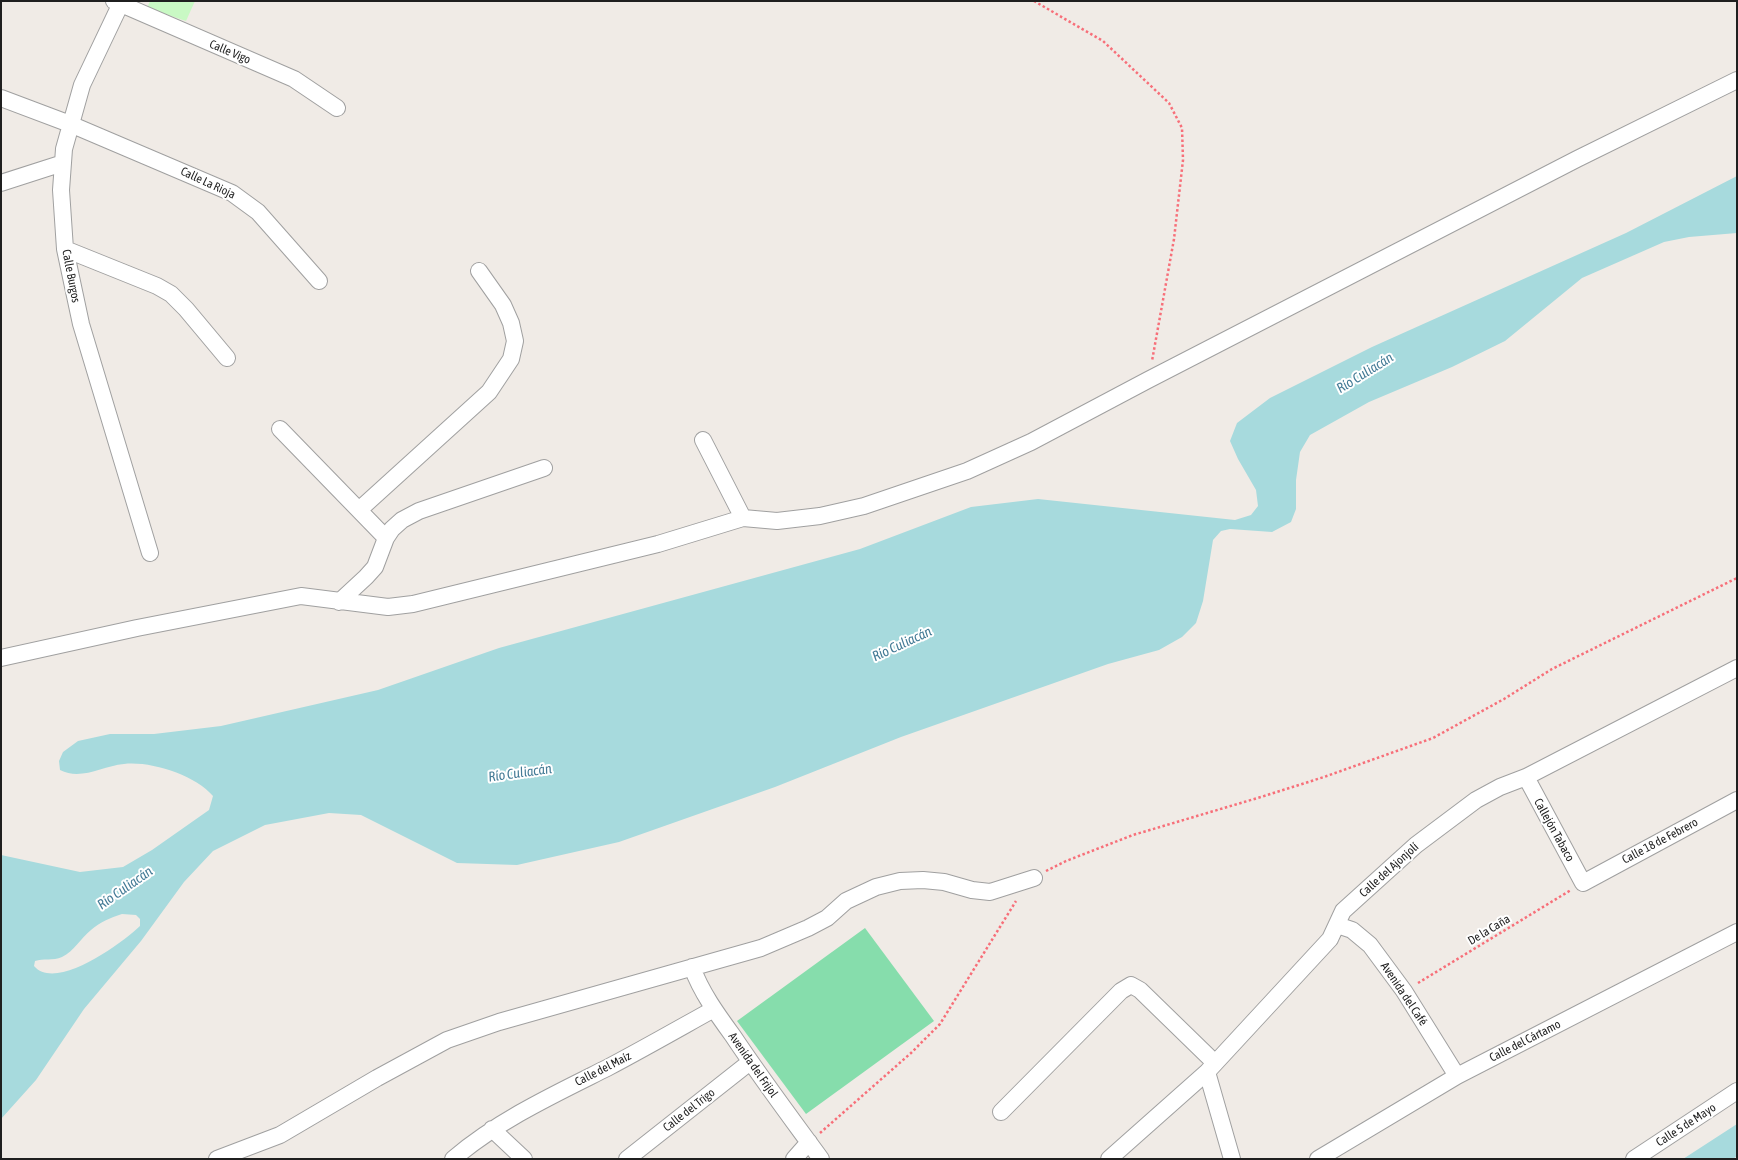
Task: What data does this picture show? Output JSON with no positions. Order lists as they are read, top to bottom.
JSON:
{
  "streets": {
    "street": [
      "Calle Vigo",
      "Calle La Rioja",
      "Calle Burgos",
      "Callejón Tabaco",
      "Calle 18 de Febrero",
      "Calle del Ajonjolí",
      "Avenida del Café",
      "Calle del Cártamo",
      "Avenida del Frijol",
      "Calle del Maíz",
      "Calle del Trigo",
      "Calle 5 de Mayo"
    ],
    "path": ["De la Caña"]
  },
  "crossings": [
    ["Calle Vigo", "Calle Burgos"],
    ["Calle La Rioja", "Calle Burgos"],
    ["Callejón Tabaco", "Calle 18 de Febrero"],
    ["Callejón Tabaco", "Calle del Ajonjolí"],
    ["Callejón Tabaco", "De la Caña"],
    ["Calle 18 de Febrero", "De la Caña"],
    ["Calle del Ajonjolí", "Avenida del Café"],
    ["De la Caña", "Avenida del Café"],
    ["Avenida del Café", "Calle del Cártamo"],
    ["Avenida del Frijol", "Calle del Maíz"],
    ["Avenida del Frijol", "Calle del Trigo"]
  ],
  "water": ["Río Culiacán"]
}
